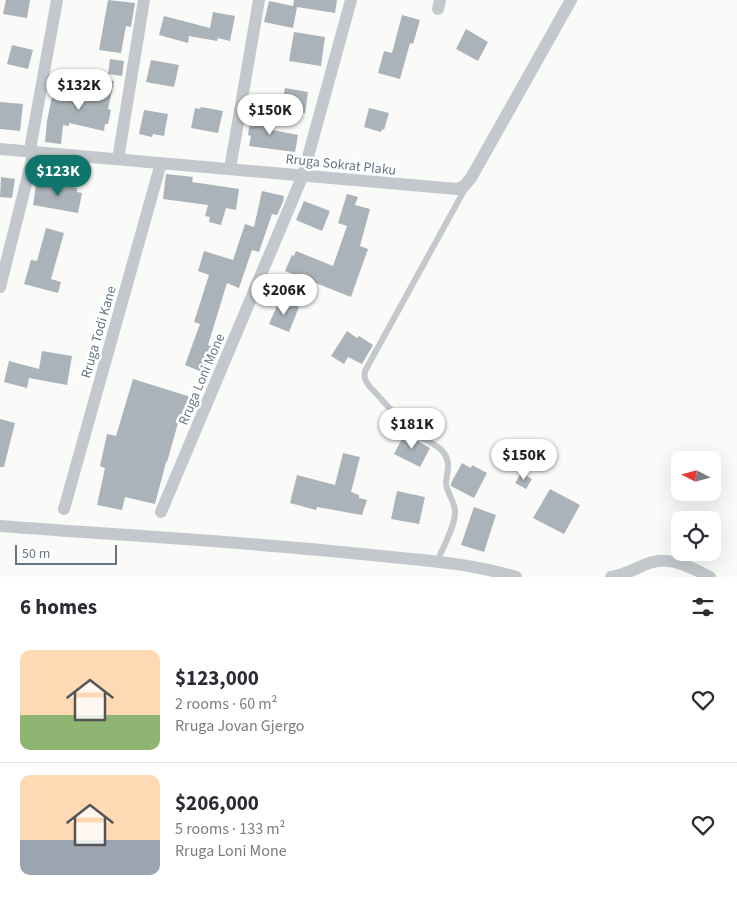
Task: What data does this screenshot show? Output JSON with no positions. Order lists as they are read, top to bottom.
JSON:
{
  "streets": {
    "street": ["Rruga Sokrat Plaku", "Rruga Todi Kane", "Rruga Loni Mone"]
  },
  "crossings": [
    ["Rruga Sokrat Plaku", "Rruga Todi Kane"],
    ["Rruga Sokrat Plaku", "Rruga Loni Mone"]
  ],
  "scale_bar": "50 m",
  "north": "left",
  "page": {
    "price": [
      "$132K",
      "$150K",
      "$123K",
      "$206K",
      "$181K",
      "$150K"
    ],
    "scale": "50 m",
    "heading": "6 homes",
    "list": [
      {
        "name": "$123,000",
        "note": "2 rooms · 60 m² · Rruga Jovan Gjergo"
      },
      {
        "name": "$206,000",
        "note": "5 rooms · 133 m² · Rruga Loni Mone"
      }
    ]
  }
}
